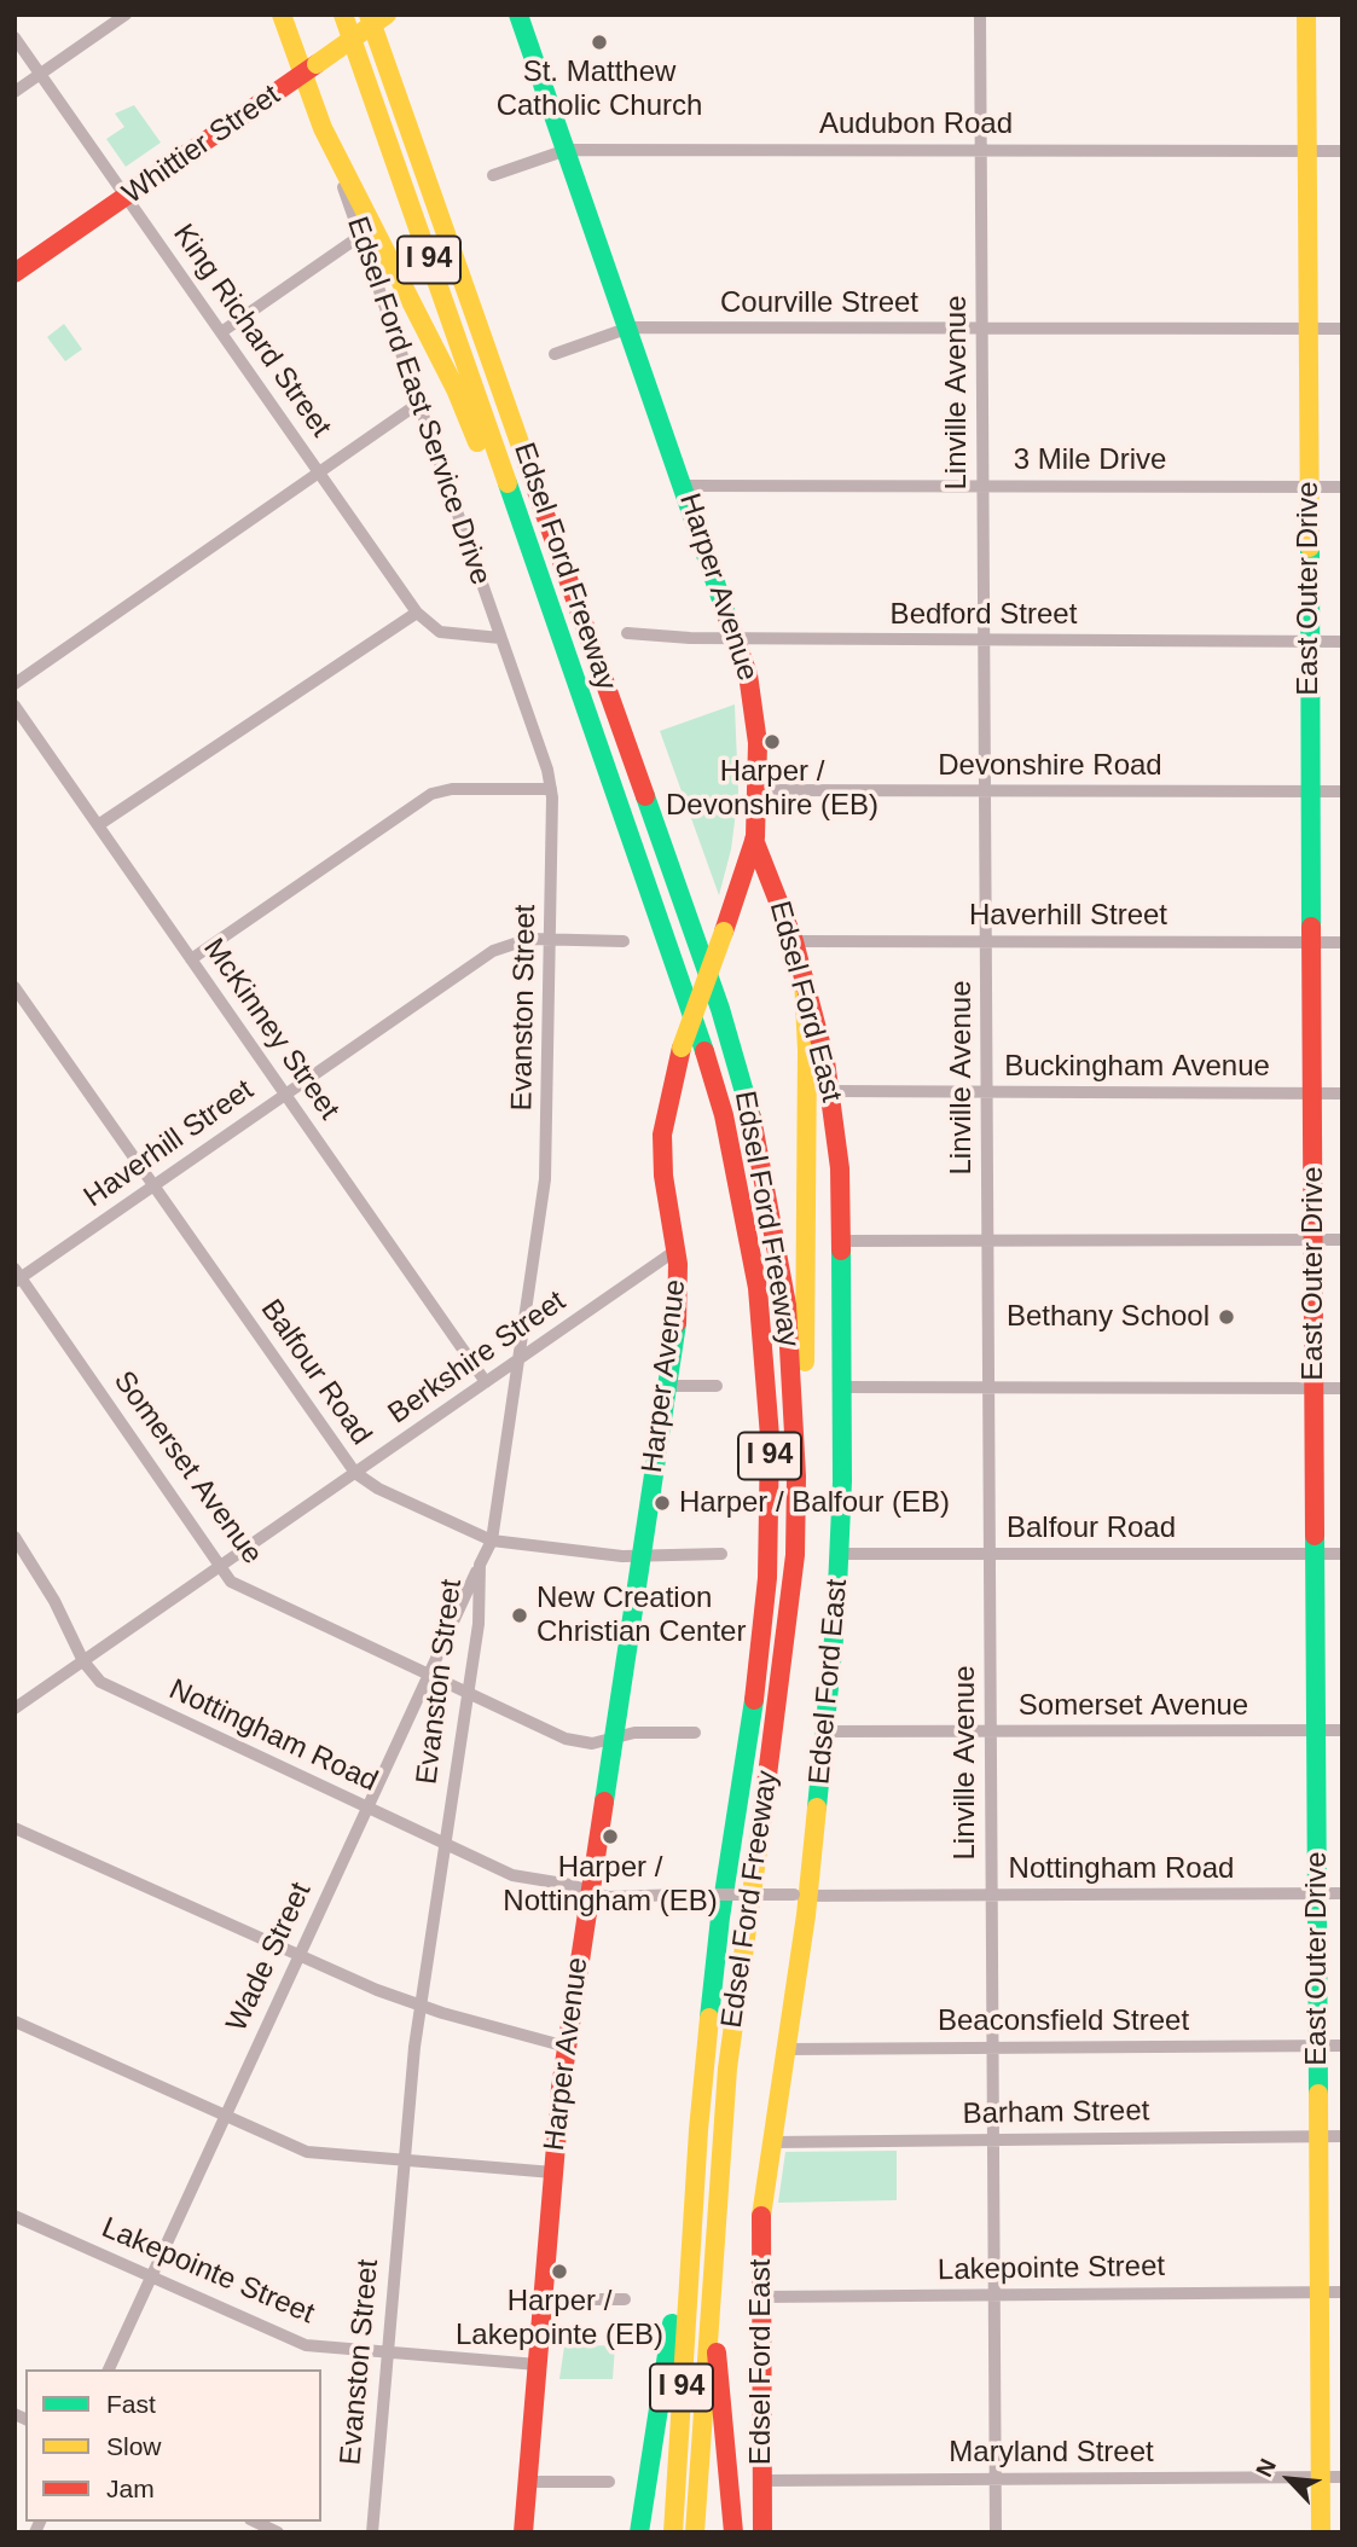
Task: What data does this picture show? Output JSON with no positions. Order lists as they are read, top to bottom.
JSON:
{
  "streets": {
    "main road": [
      "Whittier Street",
      "I 94",
      "Edsel Ford East Service Drive",
      "Edsel Ford Freeway",
      "Harper Avenue",
      "East Outer Drive",
      "Edsel Ford East"
    ],
    "street": [
      "Audubon Road",
      "Courville Street",
      "King Richard Street",
      "Linville Avenue",
      "3 Mile Drive",
      "Bedford Street",
      "Devonshire Road",
      "Haverhill Street",
      "Evanston Street",
      "McKinney Street",
      "Buckingham Avenue",
      "Berkshire Street",
      "Balfour Road",
      "Somerset Avenue",
      "Nottingham Road",
      "Wade Street",
      "Beaconsfield Street",
      "Barham Street",
      "Lakepointe Street",
      "Maryland Street"
    ]
  },
  "crossings": [
    ["Audubon Road", "Linville Avenue"],
    ["Audubon Road", "Harper Avenue"],
    ["Audubon Road", "East Outer Drive"],
    ["Whittier Street", "King Richard Street"],
    ["Whittier Street", "Edsel Ford East Service Drive"],
    ["Courville Street", "Linville Avenue"],
    ["Courville Street", "Harper Avenue"],
    ["Courville Street", "East Outer Drive"],
    ["Linville Avenue", "3 Mile Drive"],
    ["Linville Avenue", "Bedford Street"],
    ["Linville Avenue", "Devonshire Road"],
    ["Linville Avenue", "Haverhill Street"],
    ["Linville Avenue", "Buckingham Avenue"],
    ["Linville Avenue", "Balfour Road"],
    ["Linville Avenue", "Somerset Avenue"],
    ["Linville Avenue", "Nottingham Road"],
    ["Linville Avenue", "Beaconsfield Street"],
    ["Linville Avenue", "Barham Street"],
    ["Linville Avenue", "Lakepointe Street"],
    ["Linville Avenue", "Maryland Street"],
    ["Edsel Ford East Service Drive", "Evanston Street"],
    ["3 Mile Drive", "Harper Avenue"],
    ["3 Mile Drive", "East Outer Drive"],
    ["Harper Avenue", "Bedford Street"],
    ["Harper Avenue", "Devonshire Road"],
    ["Harper Avenue", "Edsel Ford East"],
    ["Harper Avenue", "Berkshire Street"],
    ["Harper Avenue", "Balfour Road"],
    ["Harper Avenue", "Somerset Avenue"],
    ["Harper Avenue", "Nottingham Road"],
    ["Harper Avenue", "Lakepointe Street"],
    ["East Outer Drive", "Bedford Street"],
    ["East Outer Drive", "Devonshire Road"],
    ["East Outer Drive", "Haverhill Street"],
    ["East Outer Drive", "Buckingham Avenue"],
    ["East Outer Drive", "Balfour Road"],
    ["East Outer Drive", "Somerset Avenue"],
    ["East Outer Drive", "Nottingham Road"],
    ["East Outer Drive", "Beaconsfield Street"],
    ["East Outer Drive", "Barham Street"],
    ["East Outer Drive", "Lakepointe Street"],
    ["East Outer Drive", "Maryland Street"],
    ["Haverhill Street", "Edsel Ford East"],
    ["Haverhill Street", "Evanston Street"],
    ["Haverhill Street", "McKinney Street"],
    ["Haverhill Street", "Balfour Road"],
    ["Haverhill Street", "Somerset Avenue"],
    ["Edsel Ford East", "Buckingham Avenue"],
    ["Edsel Ford East", "Balfour Road"],
    ["Edsel Ford East", "Somerset Avenue"],
    ["Edsel Ford East", "Nottingham Road"],
    ["Edsel Ford East", "Beaconsfield Street"],
    ["Edsel Ford East", "Barham Street"],
    ["Edsel Ford East", "Lakepointe Street"],
    ["Edsel Ford East", "Maryland Street"],
    ["Evanston Street", "Berkshire Street"],
    ["Evanston Street", "Balfour Road"],
    ["Evanston Street", "Somerset Avenue"],
    ["Evanston Street", "Nottingham Road"],
    ["Evanston Street", "Wade Street"],
    ["Evanston Street", "Lakepointe Street"],
    ["McKinney Street", "Berkshire Street"],
    ["Berkshire Street", "Balfour Road"],
    ["Berkshire Street", "Somerset Avenue"],
    ["Berkshire Street", "Nottingham Road"],
    ["Somerset Avenue", "Wade Street"],
    ["Nottingham Road", "Wade Street"],
    ["Wade Street", "Lakepointe Street"]
  ],
  "places": [
    "St. Matthew Catholic Church",
    "Harper / Devonshire (EB)",
    "Bethany School",
    "Harper / Balfour (EB)",
    "New Creation Christian Center",
    "Harper / Nottingham (EB)",
    "Harper / Lakepointe (EB)"
  ],
  "legend": ["Fast", "Slow", "Jam"],
  "north": "top left"
}
